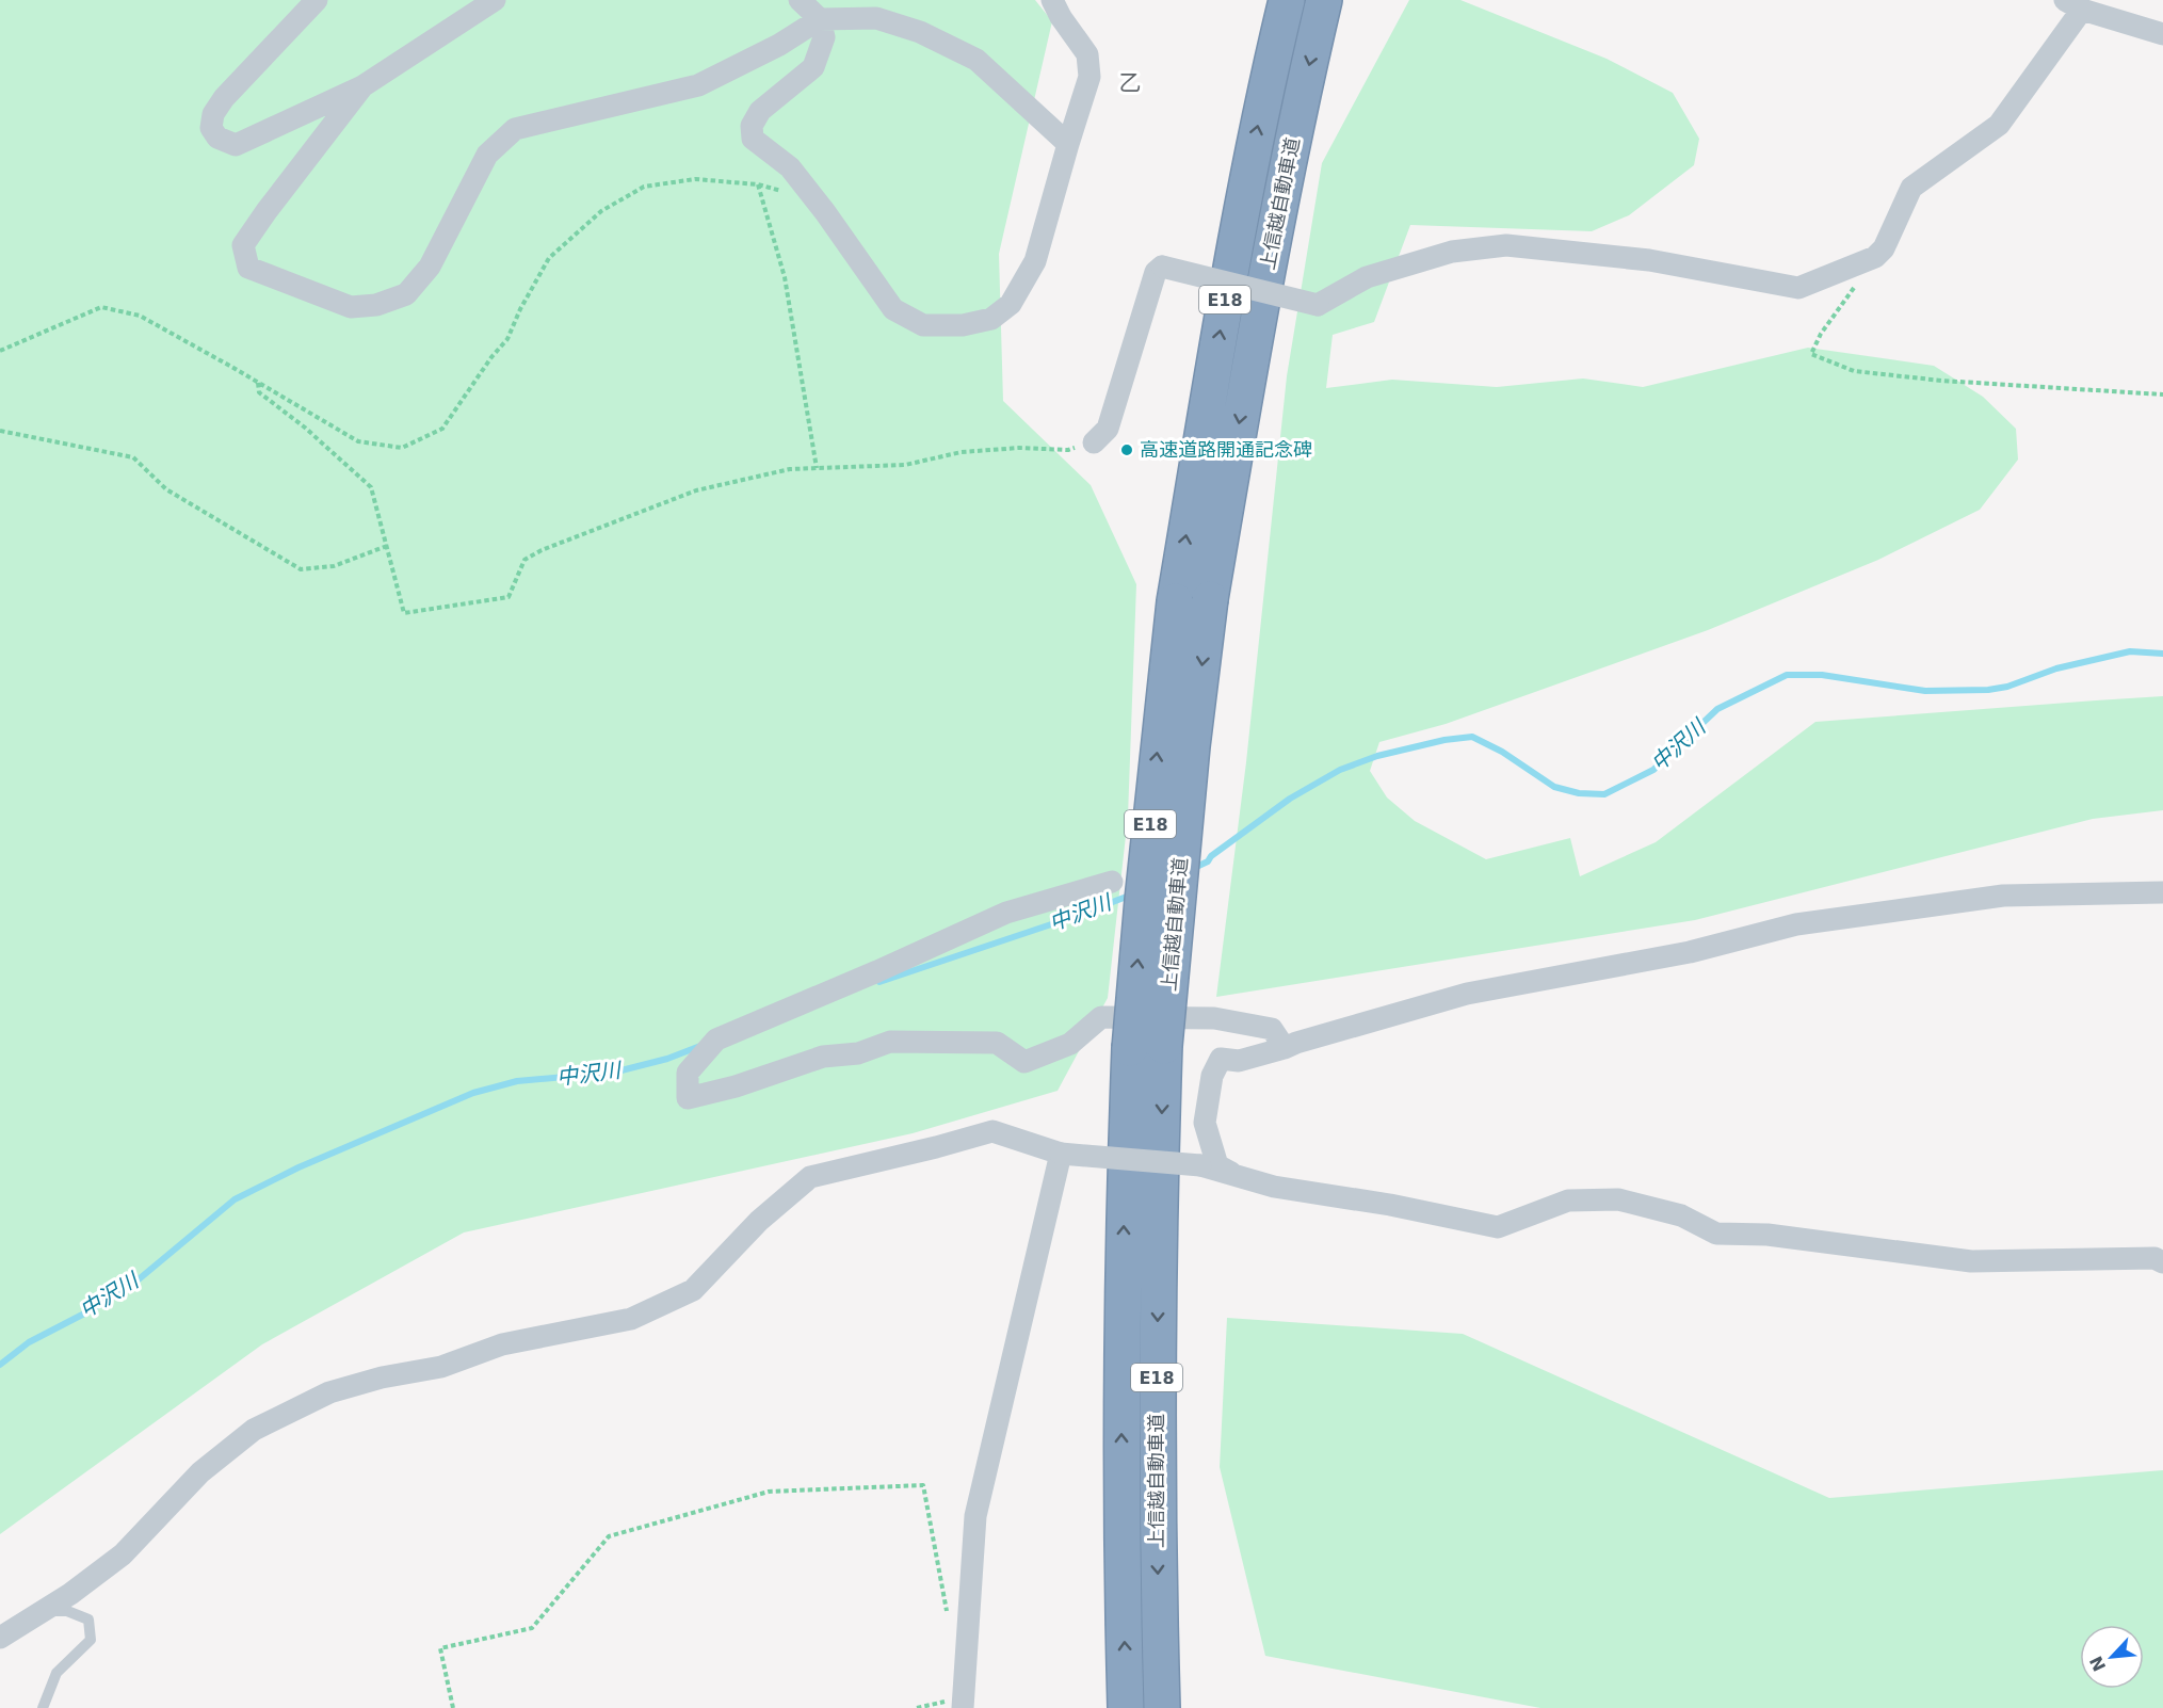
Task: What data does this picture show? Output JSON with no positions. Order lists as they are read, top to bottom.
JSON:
{
  "streets": {
    "highway": ["上信越自動車道", "E18"]
  },
  "districts": ["乙"],
  "water": ["中沢川"],
  "places": ["高速道路開通記念碑"],
  "north": "bottom left"
}
